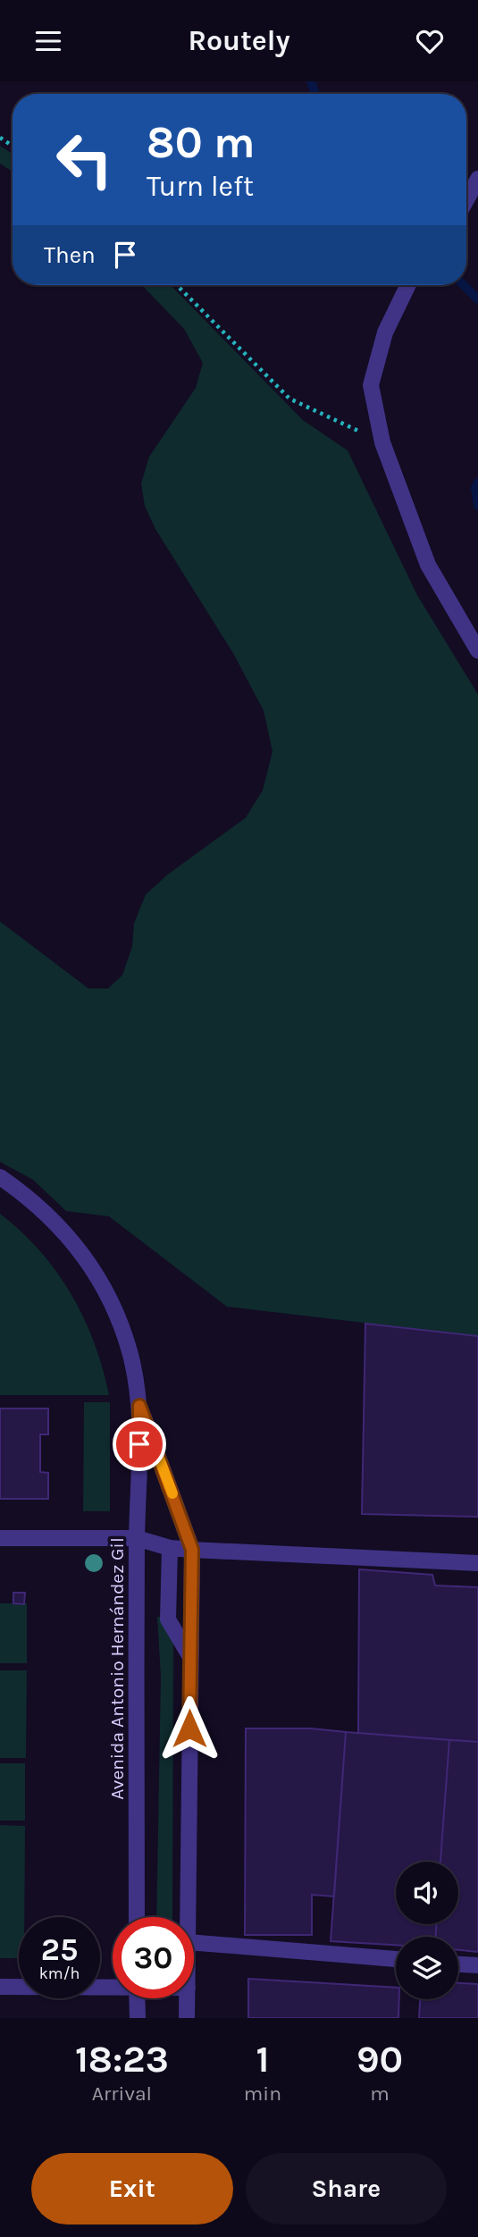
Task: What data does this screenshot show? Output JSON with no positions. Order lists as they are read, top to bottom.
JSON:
{
  "streets": {
    "street": ["Avenida Antonio Hernández Gil"]
  },
  "page": {
    "header": "Routely",
    "turn": ["80 m", "Turn left"],
    "then": "Then",
    "speed": "25 km/h",
    "limit": "30",
    "eta": [
      "18:23",
      "Arrival",
      "1",
      "min",
      "90",
      "m"
    ],
    "buttons": ["Exit", "Share"]
  }
}
